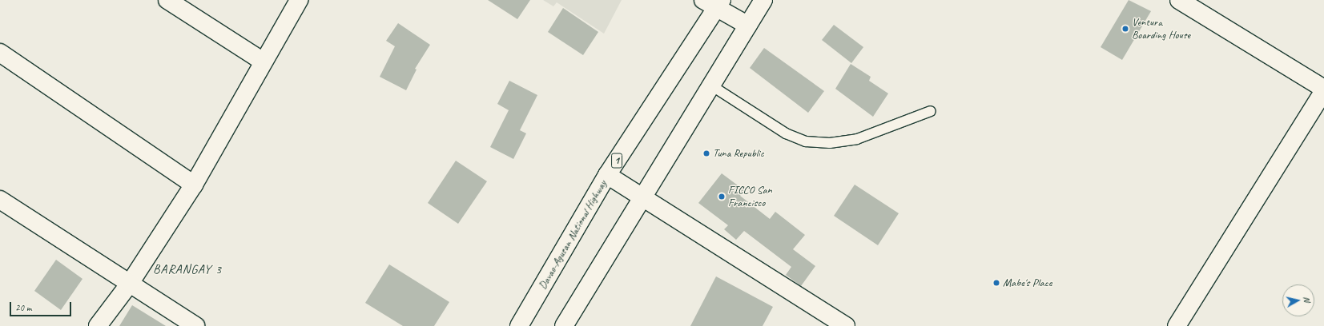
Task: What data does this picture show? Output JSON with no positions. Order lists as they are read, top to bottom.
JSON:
{
  "streets": {
    "main road": ["1", "Davao-Agusan National Highway"]
  },
  "districts": ["BARANGAY 3"],
  "places": [
    "Ventura Boarding House",
    "Tuna Republic",
    "FICCO San Francisco",
    "Mabe's Place"
  ],
  "scale_bar": "20 m",
  "north": "right"
}
